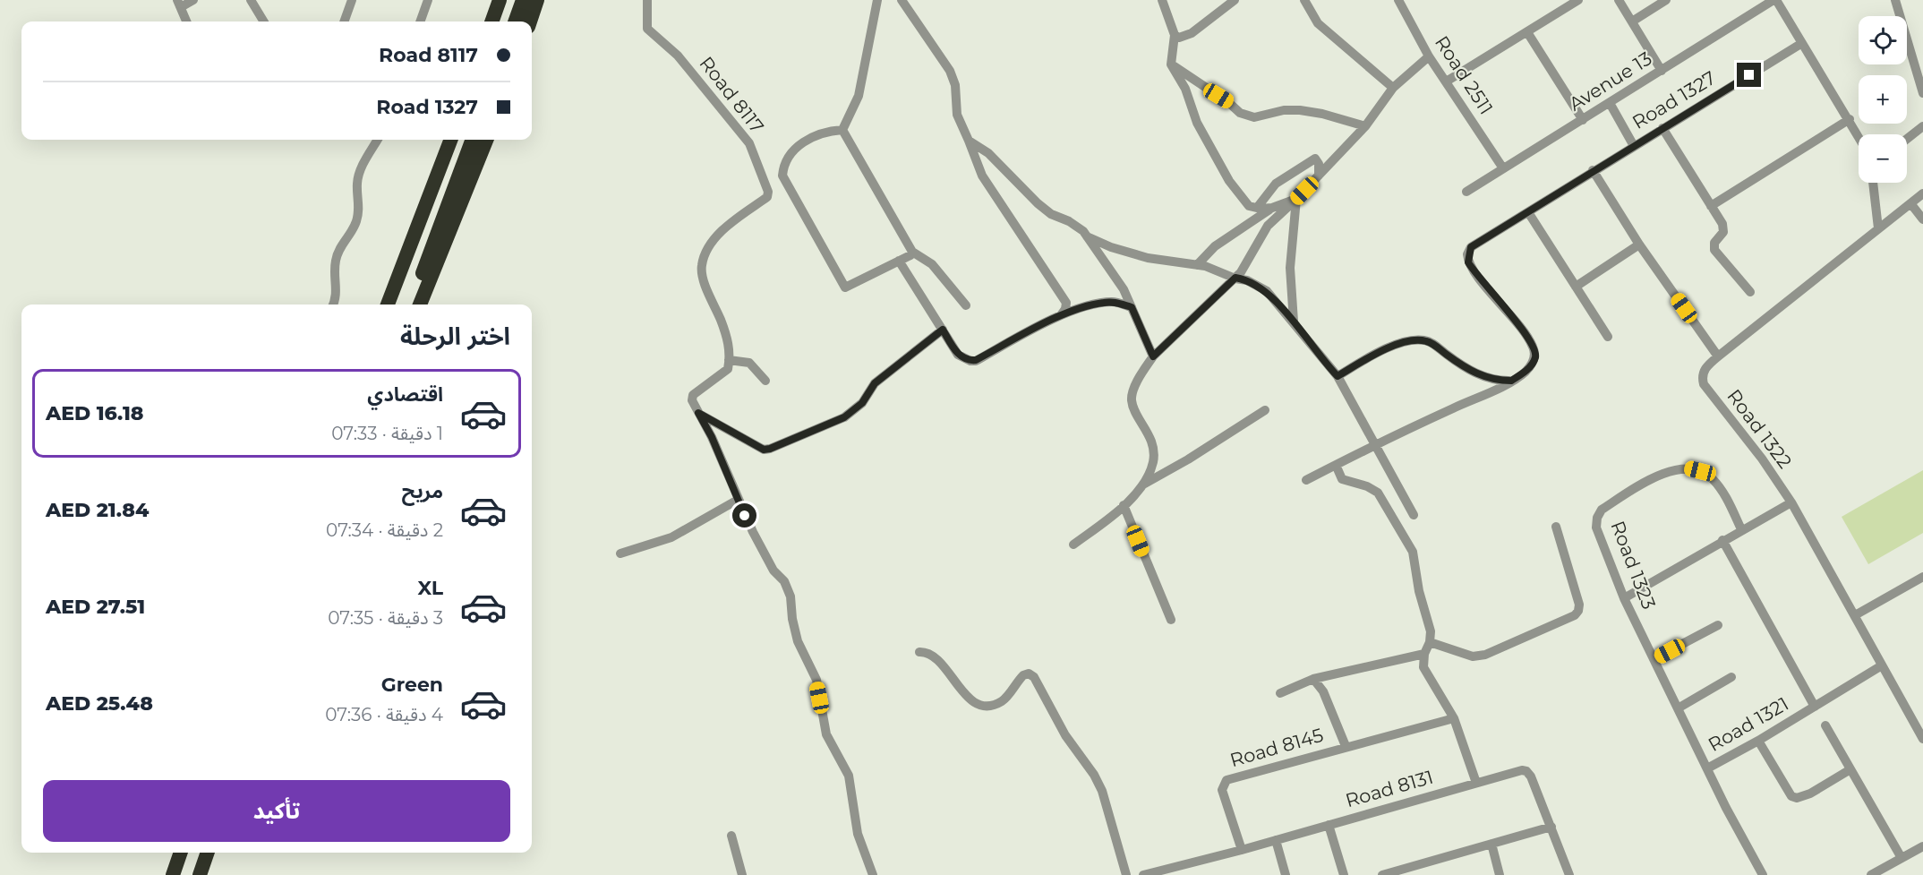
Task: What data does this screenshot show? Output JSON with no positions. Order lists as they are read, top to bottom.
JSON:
{
  "streets": {
    "street": [
      "Road 2511",
      "Avenue 13",
      "Road 8117",
      "Road 1327",
      "Road 1322",
      "Road 1323",
      "Road 1321",
      "Road 8145",
      "Road 8131"
    ]
  },
  "crossings": [
    ["Road 2511", "Avenue 13"],
    ["Road 1322", "Road 1321"],
    ["Road 1323", "Road 1321"],
    ["Road 8145", "Road 8131"]
  ],
  "page": {
    "map_buttons": ["+", "−"],
    "banner": ["Road 8117", "Road 1327"],
    "heading": "اختر الرحلة",
    "list": [
      {
        "name": "اقتصادي",
        "note": "1 دقيقة · 07:33",
        "value": "AED 16.18"
      },
      {
        "name": "مريح",
        "note": "2 دقيقة · 07:34",
        "value": "AED 21.84"
      },
      {
        "name": "XL",
        "note": "3 دقيقة · 07:35",
        "value": "AED 27.51"
      },
      {
        "name": "Green",
        "note": "4 دقيقة · 07:36",
        "value": "AED 25.48"
      }
    ],
    "buttons": "تأكيد"
  }
}
